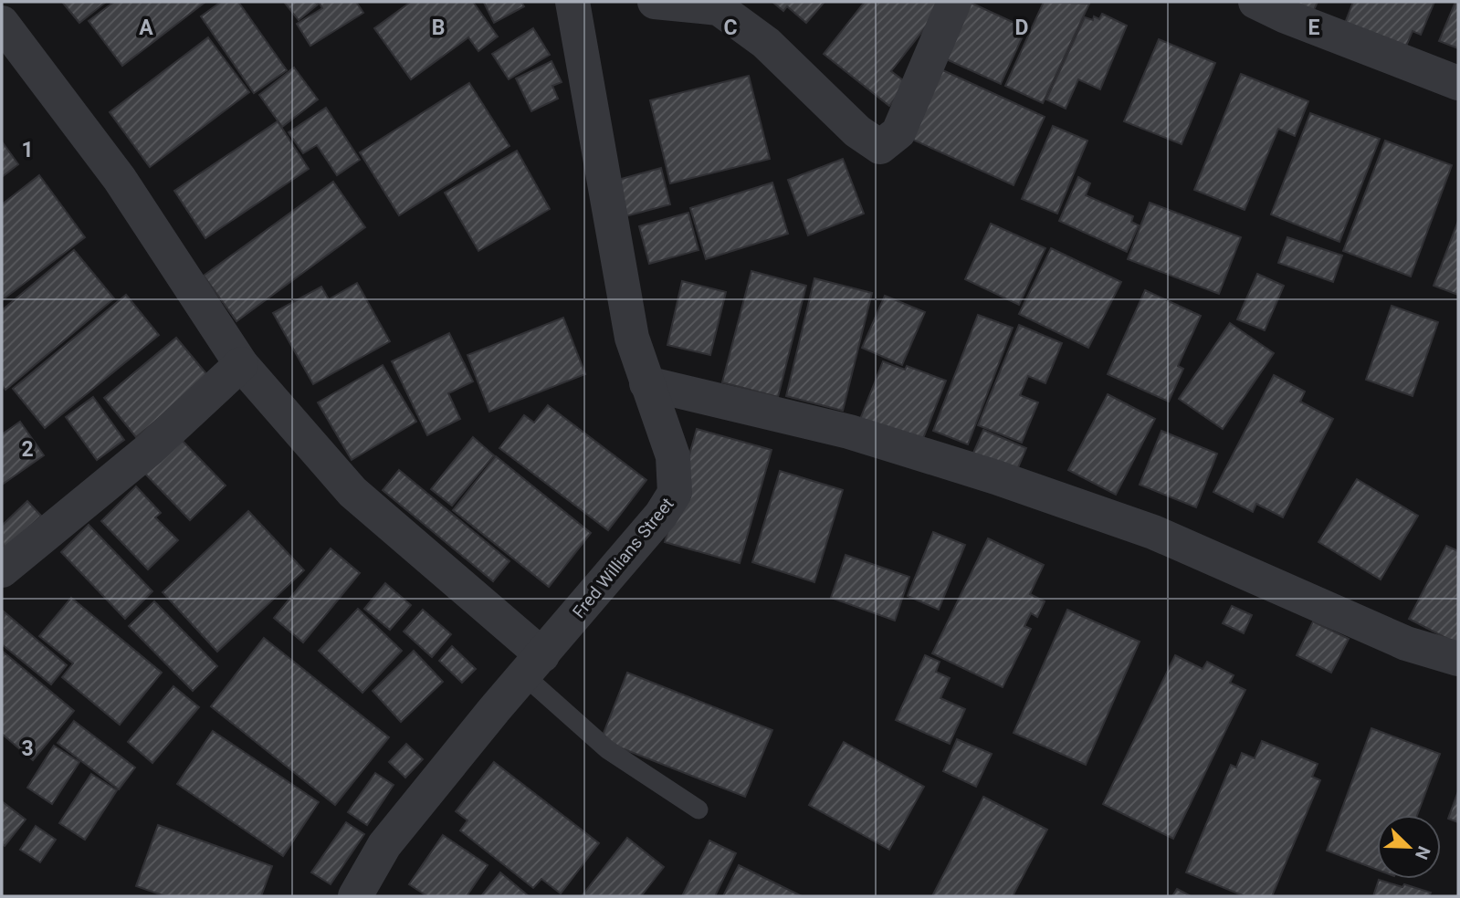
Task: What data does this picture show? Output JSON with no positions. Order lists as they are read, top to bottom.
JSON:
{
  "streets": {
    "street": ["Fred Willians Street"]
  },
  "north": "bottom right",
  "grid": {
    "columns": [
      "A",
      "B",
      "C",
      "D",
      "E"
    ],
    "rows": ["1", "2", "3"]
  }
}
